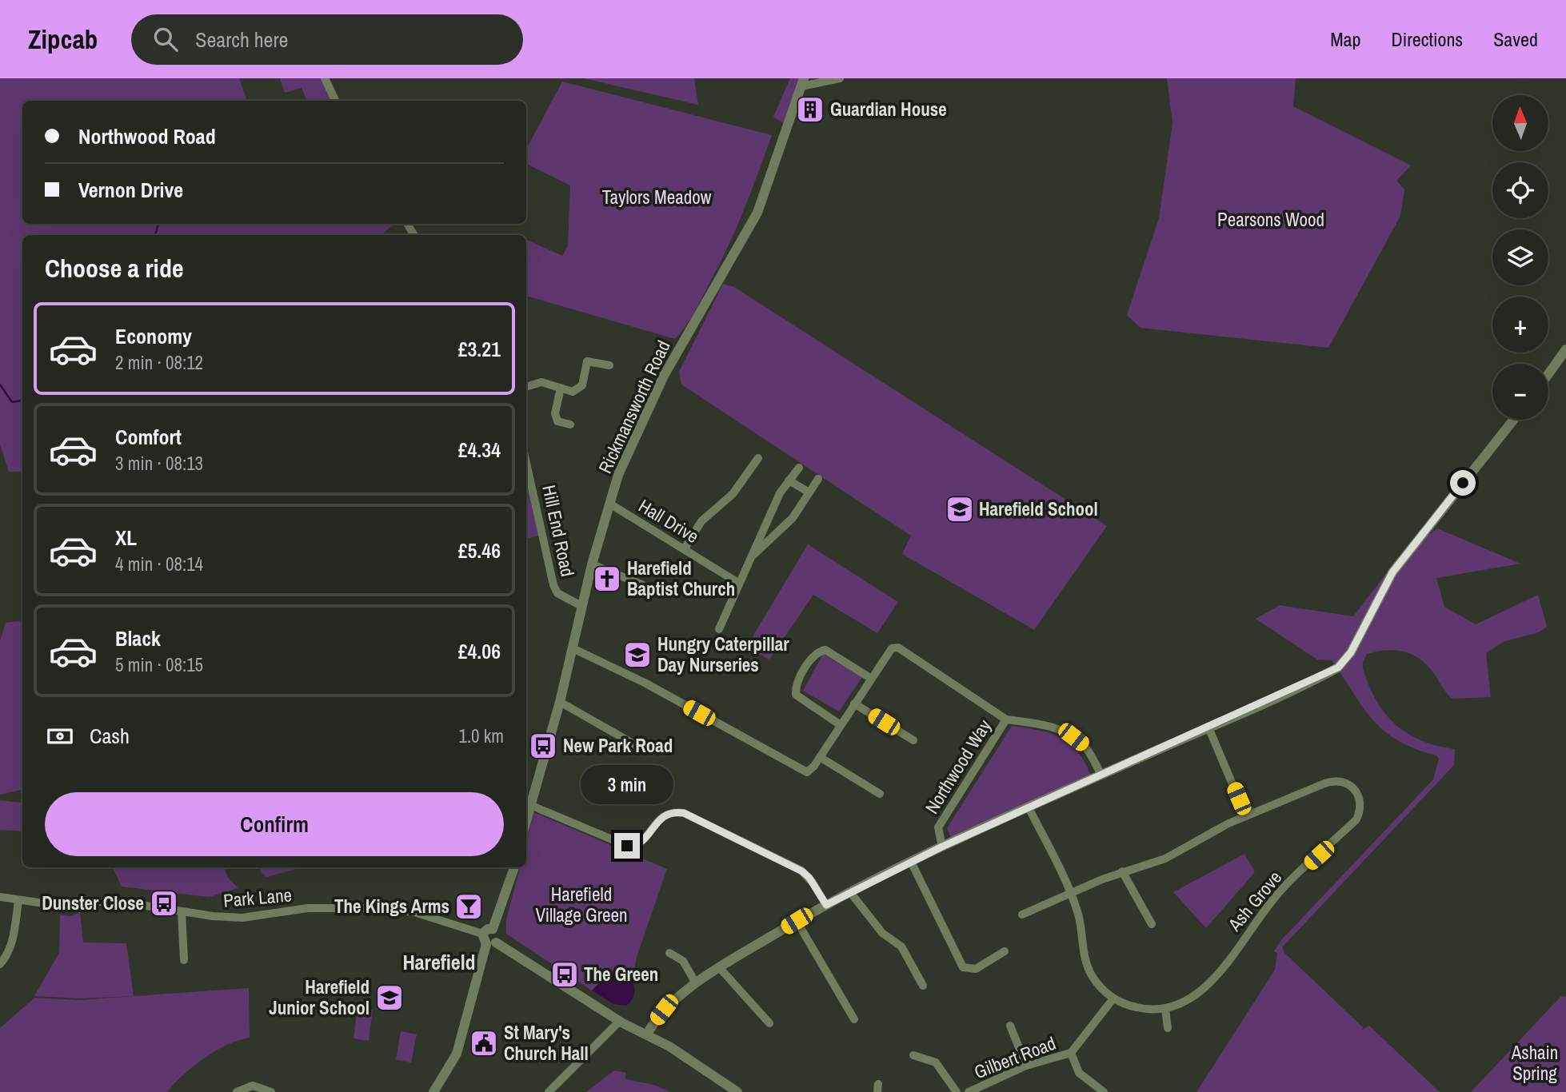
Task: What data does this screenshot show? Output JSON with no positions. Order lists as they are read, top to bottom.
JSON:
{
  "streets": {
    "street": [
      "Rickmansworth Road",
      "Hall Drive",
      "Hill End Road",
      "Northwood Way",
      "Park Lane",
      "Ash Grove",
      "Gilbert Road"
    ]
  },
  "crossings": [
    ["Rickmansworth Road", "Hall Drive"],
    ["Rickmansworth Road", "Hill End Road"],
    ["Ash Grove", "Gilbert Road"]
  ],
  "districts": ["Harefield"],
  "parks": [
    "Taylors Meadow",
    "Pearsons Wood",
    "Harefield Village Green",
    "Ashain Spring"
  ],
  "places": {
    "building": ["Guardian House"],
    "school or university": ["Harefield School", "Hungry Caterpillar Day Nurseries", "Harefield Junior School"],
    "church": ["Harefield Baptist Church"],
    "bus stop": ["New Park Road", "Dunster Close", "The Green"],
    "bar": ["The Kings Arms"],
    "public building": ["St Mary's Church Hall"]
  },
  "north": "top",
  "page": {
    "header": "Zipcab",
    "search": "Search here",
    "nav": ["Map", "Directions", "Saved"],
    "map_buttons": ["+", "−"],
    "banner": ["Northwood Road", "Vernon Drive"],
    "heading": "Choose a ride",
    "list": [
      {
        "name": "Economy",
        "note": "2 min · 08:12",
        "value": "£3.21"
      },
      {
        "name": "Comfort",
        "note": "3 min · 08:13",
        "value": "£4.34"
      },
      {
        "name": "XL",
        "note": "4 min · 08:14",
        "value": "£5.46"
      },
      {
        "name": "Black",
        "note": "5 min · 08:15",
        "value": "£4.06"
      }
    ],
    "pay": ["Cash", "1.0 km"],
    "bubble": "3 min",
    "buttons": "Confirm"
  }
}
